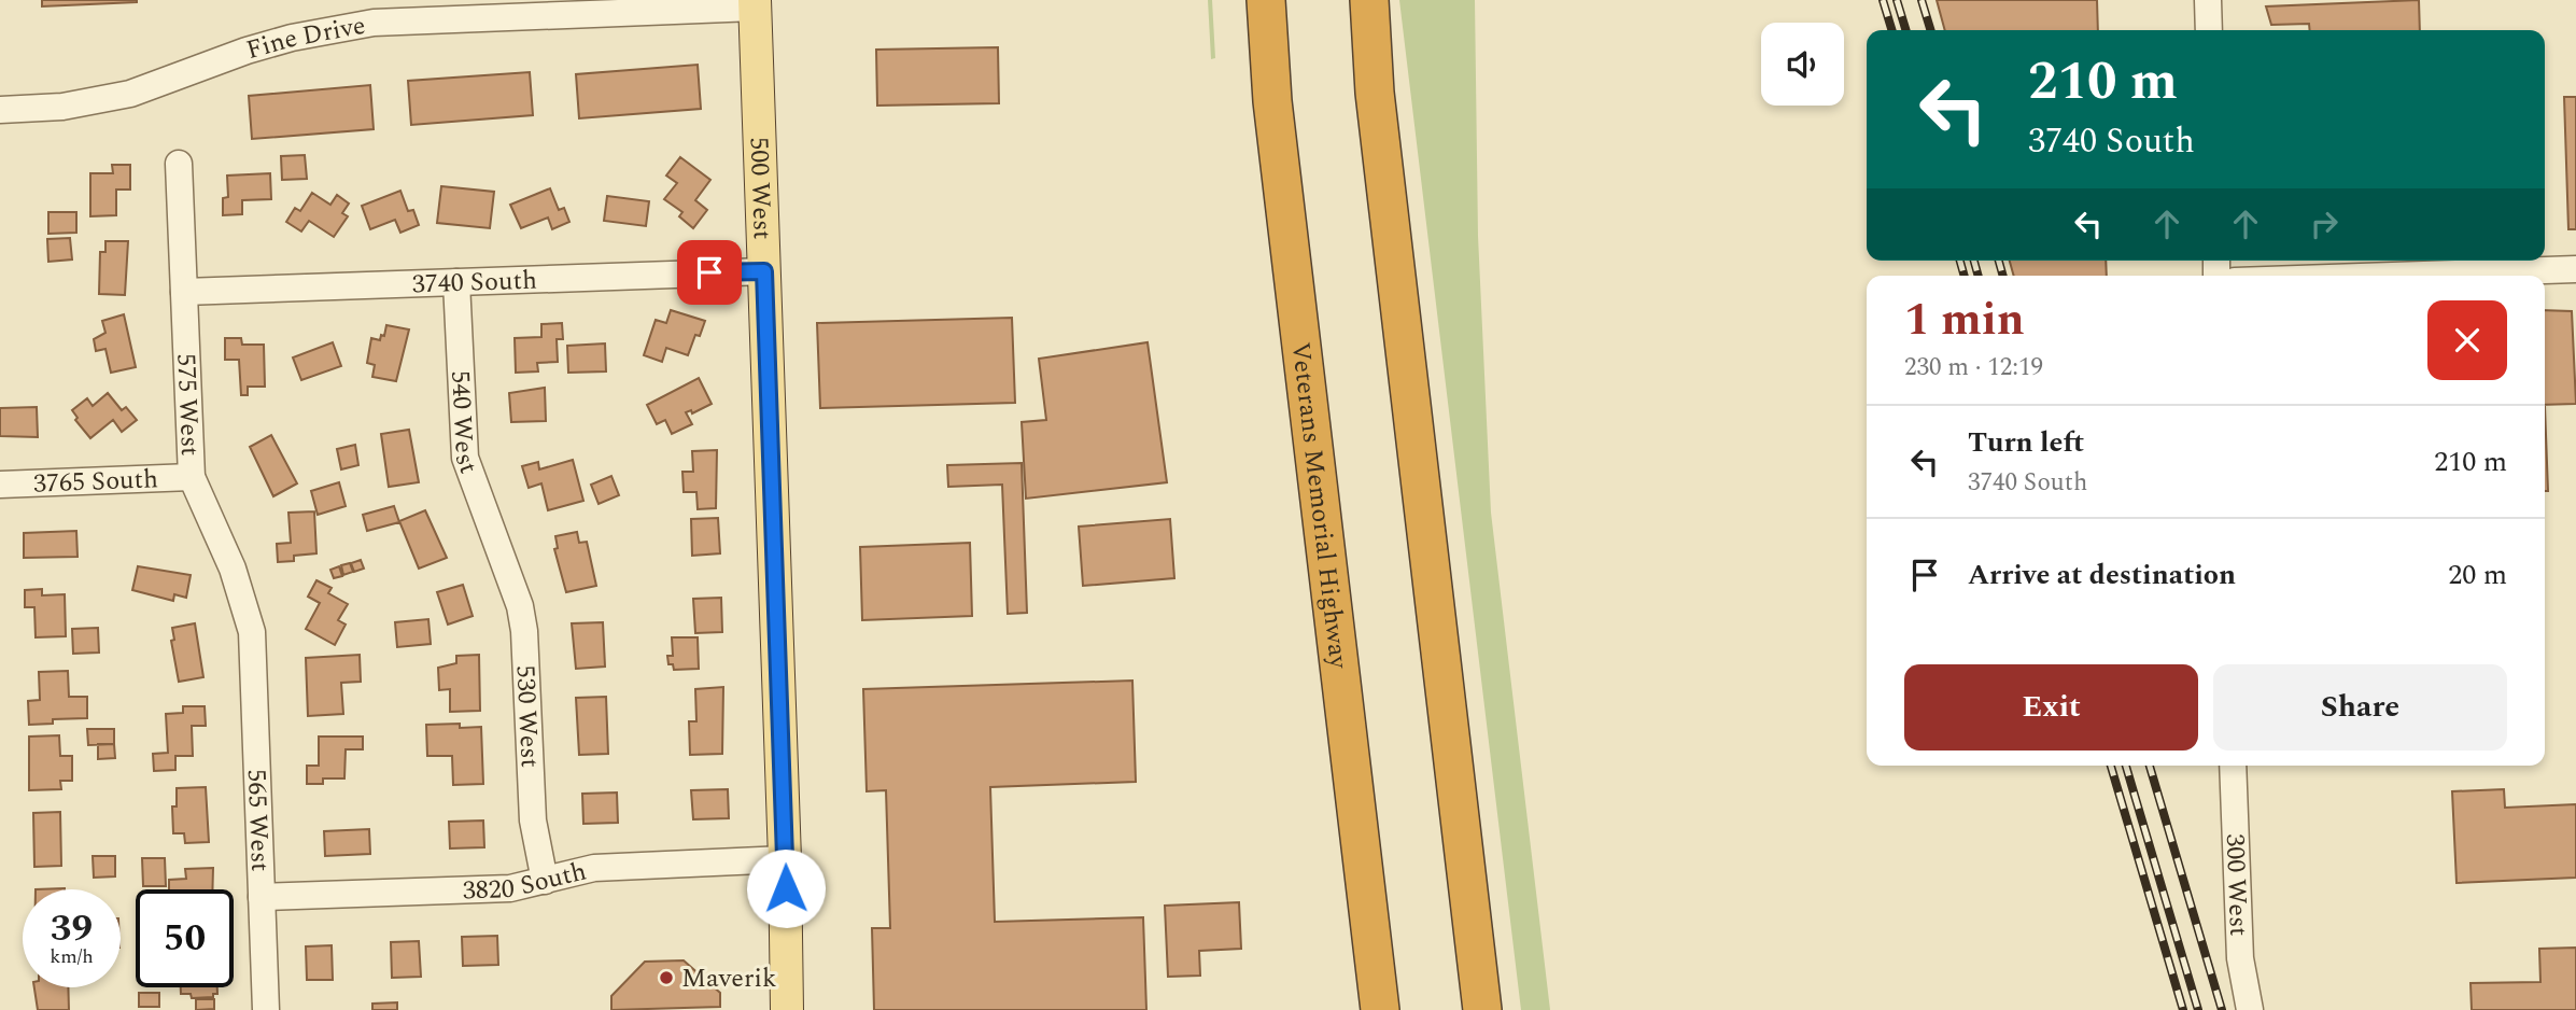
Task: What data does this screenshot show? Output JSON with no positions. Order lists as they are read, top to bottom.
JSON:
{
  "streets": {
    "highway": ["Veterans Memorial Highway"],
    "main road": ["500 West"],
    "street": [
      "Fine Drive",
      "3740 South",
      "575 West",
      "540 West",
      "3765 South",
      "530 West",
      "565 West",
      "3820 South",
      "300 West"
    ]
  },
  "crossings": [
    ["Fine Drive", "500 West"],
    ["500 West", "3740 South"],
    ["500 West", "3820 South"],
    ["3740 South", "575 West"],
    ["3740 South", "540 West"],
    ["575 West", "3765 South"],
    ["575 West", "565 West"],
    ["540 West", "530 West"],
    ["530 West", "3820 South"],
    ["565 West", "3820 South"]
  ],
  "places": ["Maverik"],
  "page": {
    "turn": ["210 m", "3740 South"],
    "heading": ["1 min", "230 m · 12:19"],
    "list": [
      {
        "name": "Turn left",
        "note": "3740 South",
        "value": "210 m"
      },
      {
        "name": "Arrive at destination",
        "value": "20 m"
      }
    ],
    "buttons": ["Exit", "Share"],
    "speed": "39 km/h",
    "limit": "50"
  }
}
